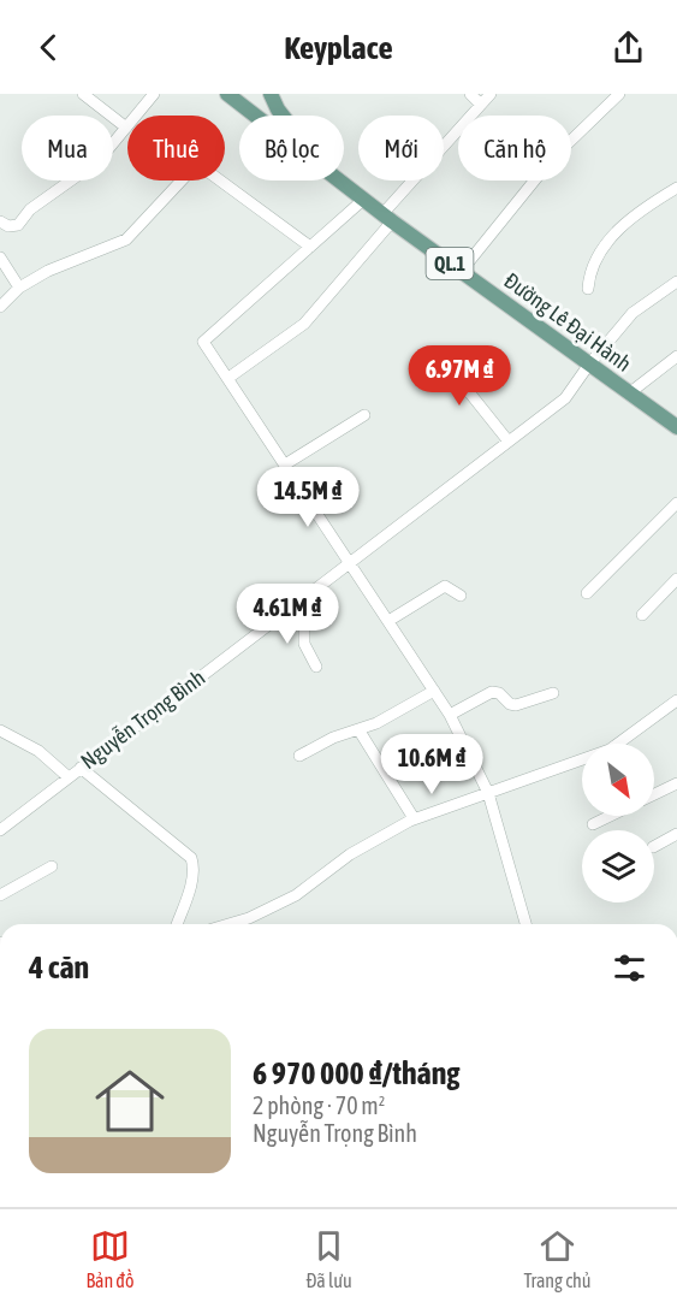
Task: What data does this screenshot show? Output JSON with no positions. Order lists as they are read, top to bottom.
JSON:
{
  "streets": {
    "main road": ["QL.1", "Đường Lê Đại Hành"],
    "street": ["Nguyễn Trọng Bình"]
  },
  "crossings": [
    ["Đường Lê Đại Hành", "Nguyễn Trọng Bình"]
  ],
  "north": "bottom right",
  "page": {
    "header": "Keyplace",
    "chip": [
      "Mua",
      "Thuê",
      "Bộ lọc",
      "Mới",
      "Căn hộ"
    ],
    "price": [
      "6.97M ₫",
      "14.5M ₫",
      "4.61M ₫",
      "10.6M ₫"
    ],
    "heading": "4 căn",
    "list": [
      {
        "name": "6 970 000 ₫/tháng",
        "note": "2 phòng · 70 m² · Nguyễn Trọng Bình"
      }
    ],
    "tabs": ["Bản đồ", "Đã lưu", "Trang chủ"]
  }
}
